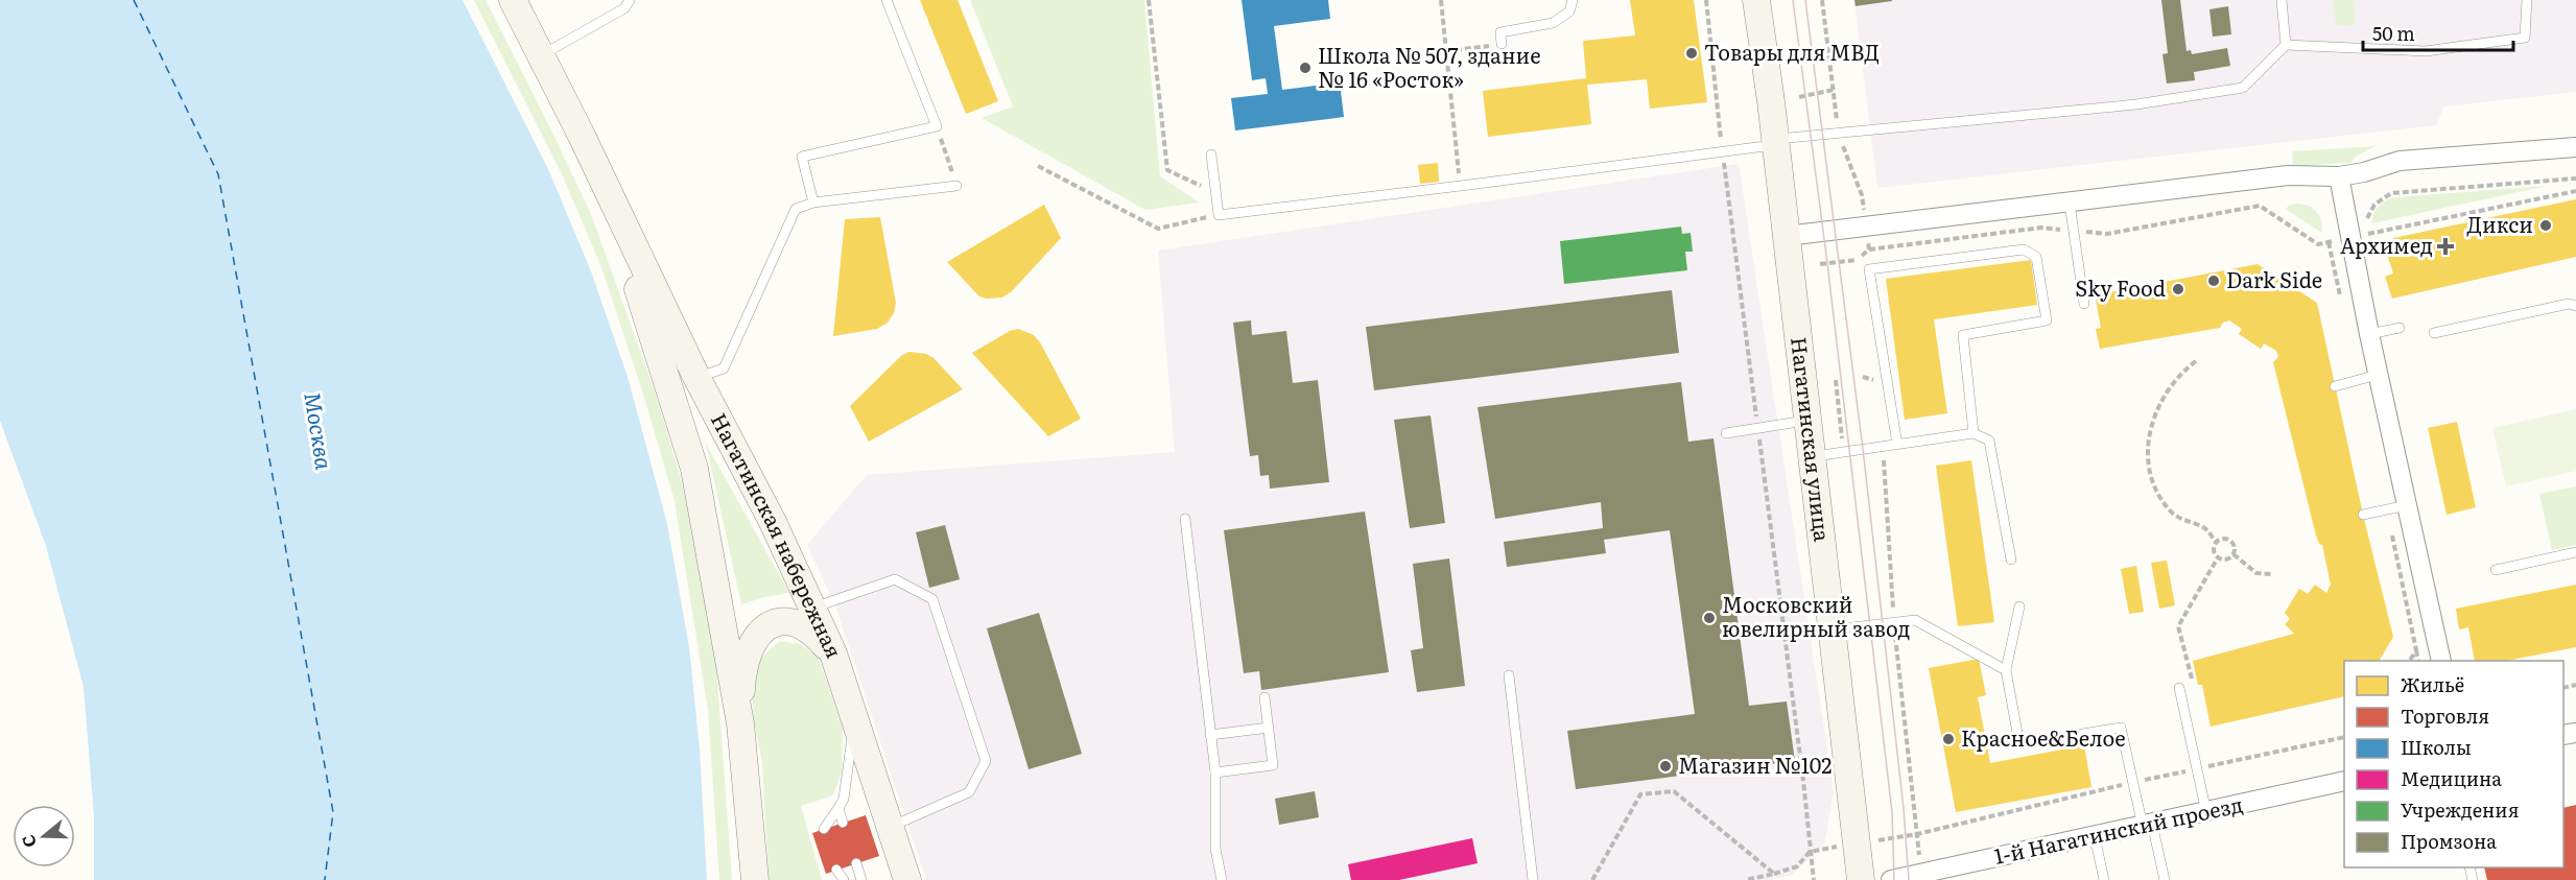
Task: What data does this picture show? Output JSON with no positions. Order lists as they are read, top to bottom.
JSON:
{
  "streets": {
    "main road": ["Нагатинская улица", "Нагатинская набережная"],
    "street": ["1-й Нагатинский проезд"]
  },
  "water": ["Москва"],
  "places": {
    "other": [
      "Товары для МВД",
      "Школа № 507, здание № 16 «Росток»",
      "Дикси",
      "Dark Side",
      "Sky Food",
      "Московский ювелирный завод",
      "Красное&Белое",
      "Магазин №102"
    ],
    "health": ["Архимед"]
  },
  "legend": [
    "Жильё",
    "Торговля",
    "Школы",
    "Медицина",
    "Учреждения",
    "Промзона"
  ],
  "scale_bar": "50 m",
  "north": "left"
}
